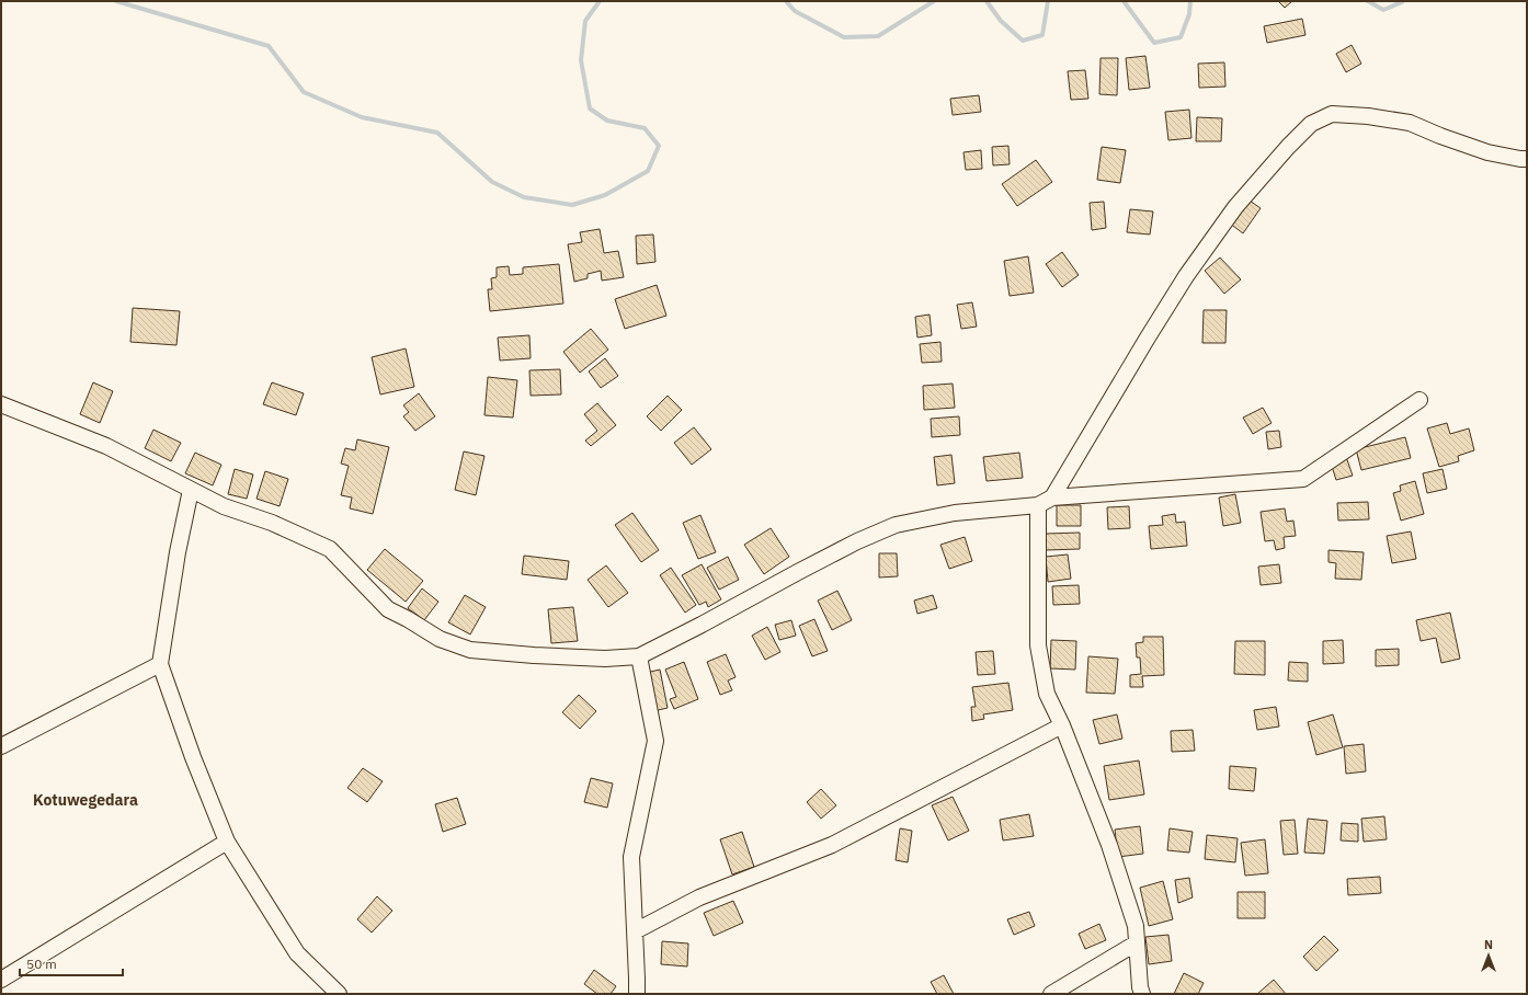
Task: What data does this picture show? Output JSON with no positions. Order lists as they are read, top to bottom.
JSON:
{
  "districts": ["Kotuwegedara"],
  "scale_bar": "50 m",
  "north": "top"
}
